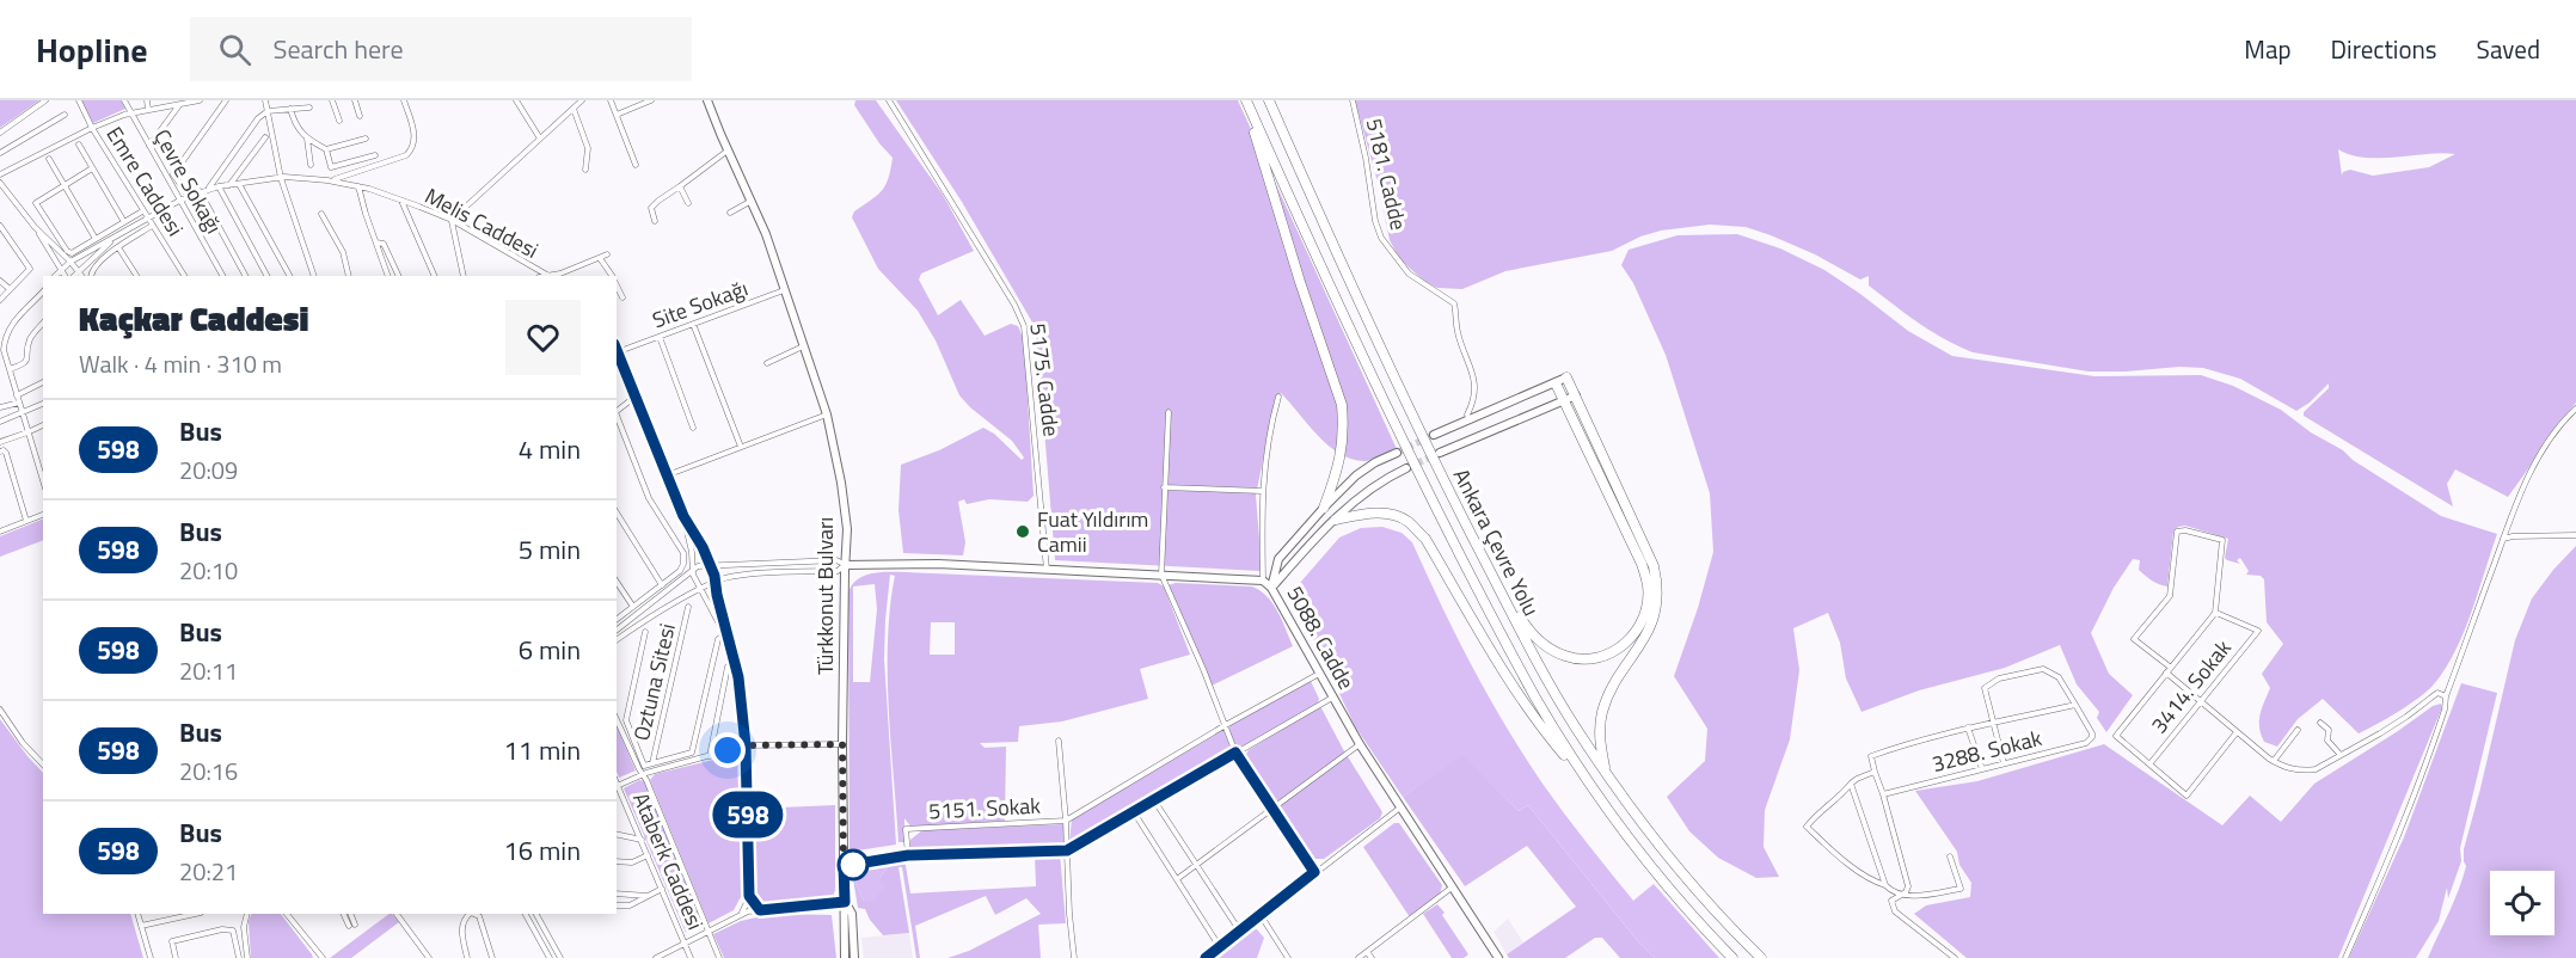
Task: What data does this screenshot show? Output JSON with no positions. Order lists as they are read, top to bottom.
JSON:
{
  "streets": {
    "highway": ["Ankara Çevre Yolu"],
    "street": [
      "5181. Cadde",
      "Emre Caddesi",
      "Çevre Sokağı",
      "Melis Caddesi",
      "Site Sokağı",
      "5175. Cadde",
      "Türkkonut Bulvarı",
      "5088. Cadde",
      "Oztuna Sitesi",
      "3414. Sokak",
      "3288. Sokak",
      "5151. Sokak",
      "Ataberk Caddesi"
    ]
  },
  "crossings": [
    ["Emre Caddesi", "Melis Caddesi"],
    ["Çevre Sokağı", "Melis Caddesi"],
    ["Site Sokağı", "Türkkonut Bulvarı"],
    ["5175. Cadde", "5088. Cadde"],
    ["Türkkonut Bulvarı", "5088. Cadde"]
  ],
  "places": ["Fuat Yıldırım Camii"],
  "lines": ["bus line 598"],
  "page": {
    "header": "Hopline",
    "search": "Search here",
    "nav": ["Map", "Directions", "Saved"],
    "on_map": "598",
    "heading": ["Kaçkar Caddesi", "Walk · 4 min · 310 m"],
    "list": [
      {
        "mark": "598",
        "name": "Bus",
        "note": "20:09",
        "value": "4 min"
      },
      {
        "mark": "598",
        "name": "Bus",
        "note": "20:10",
        "value": "5 min"
      },
      {
        "mark": "598",
        "name": "Bus",
        "note": "20:11",
        "value": "6 min"
      },
      {
        "mark": "598",
        "name": "Bus",
        "note": "20:16",
        "value": "11 min"
      },
      {
        "mark": "598",
        "name": "Bus",
        "note": "20:21",
        "value": "16 min"
      }
    ]
  }
}
